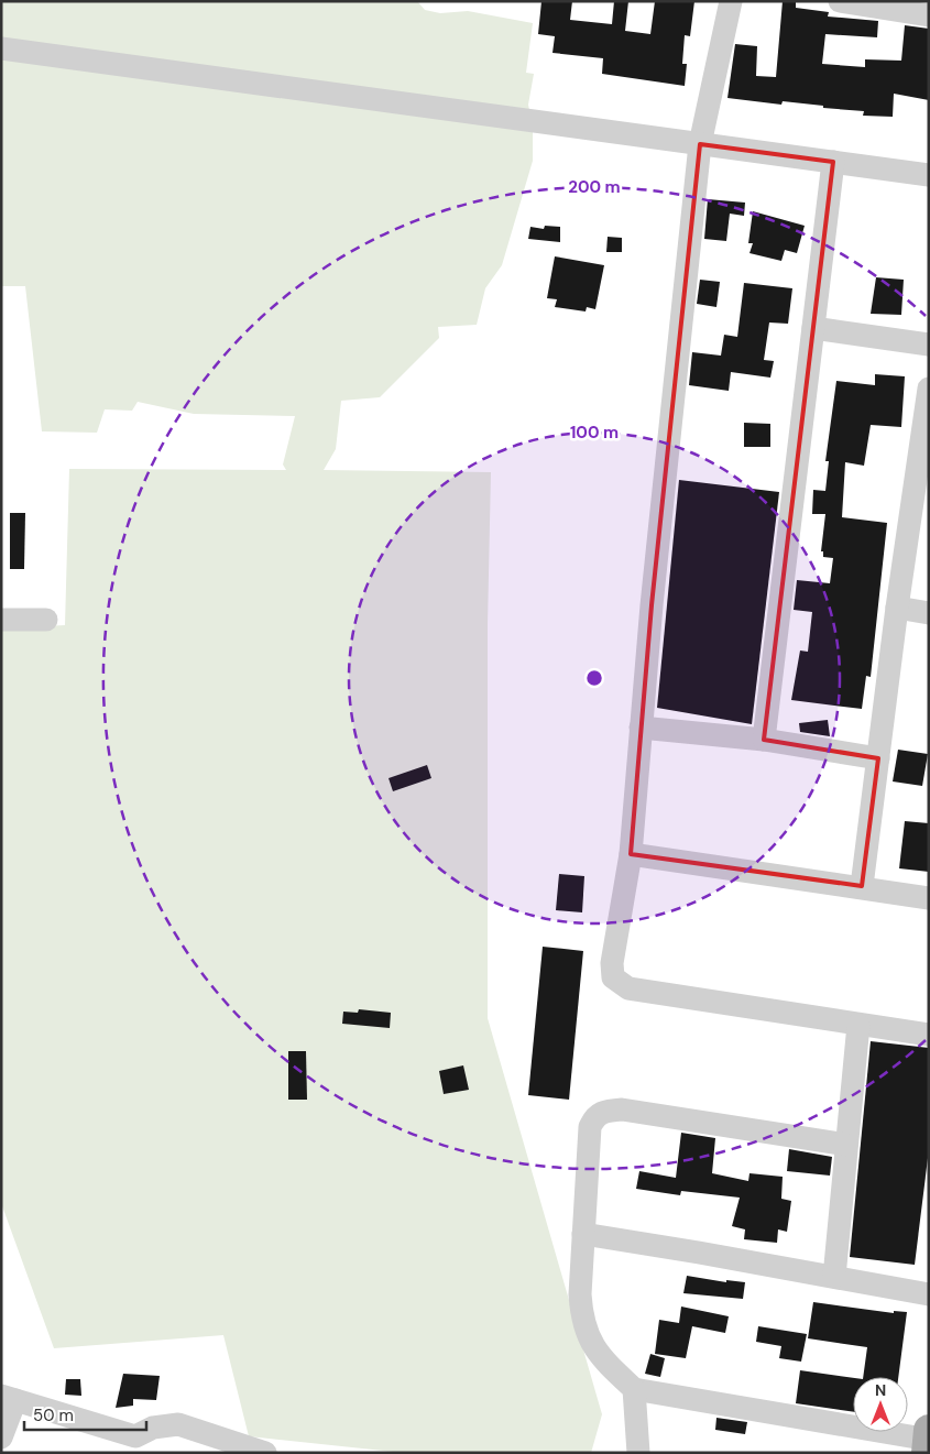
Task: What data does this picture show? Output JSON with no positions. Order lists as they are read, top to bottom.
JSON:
{
  "scale_bar": "50 m",
  "north": "top",
  "rings": ["200 m", "100 m"]
}
